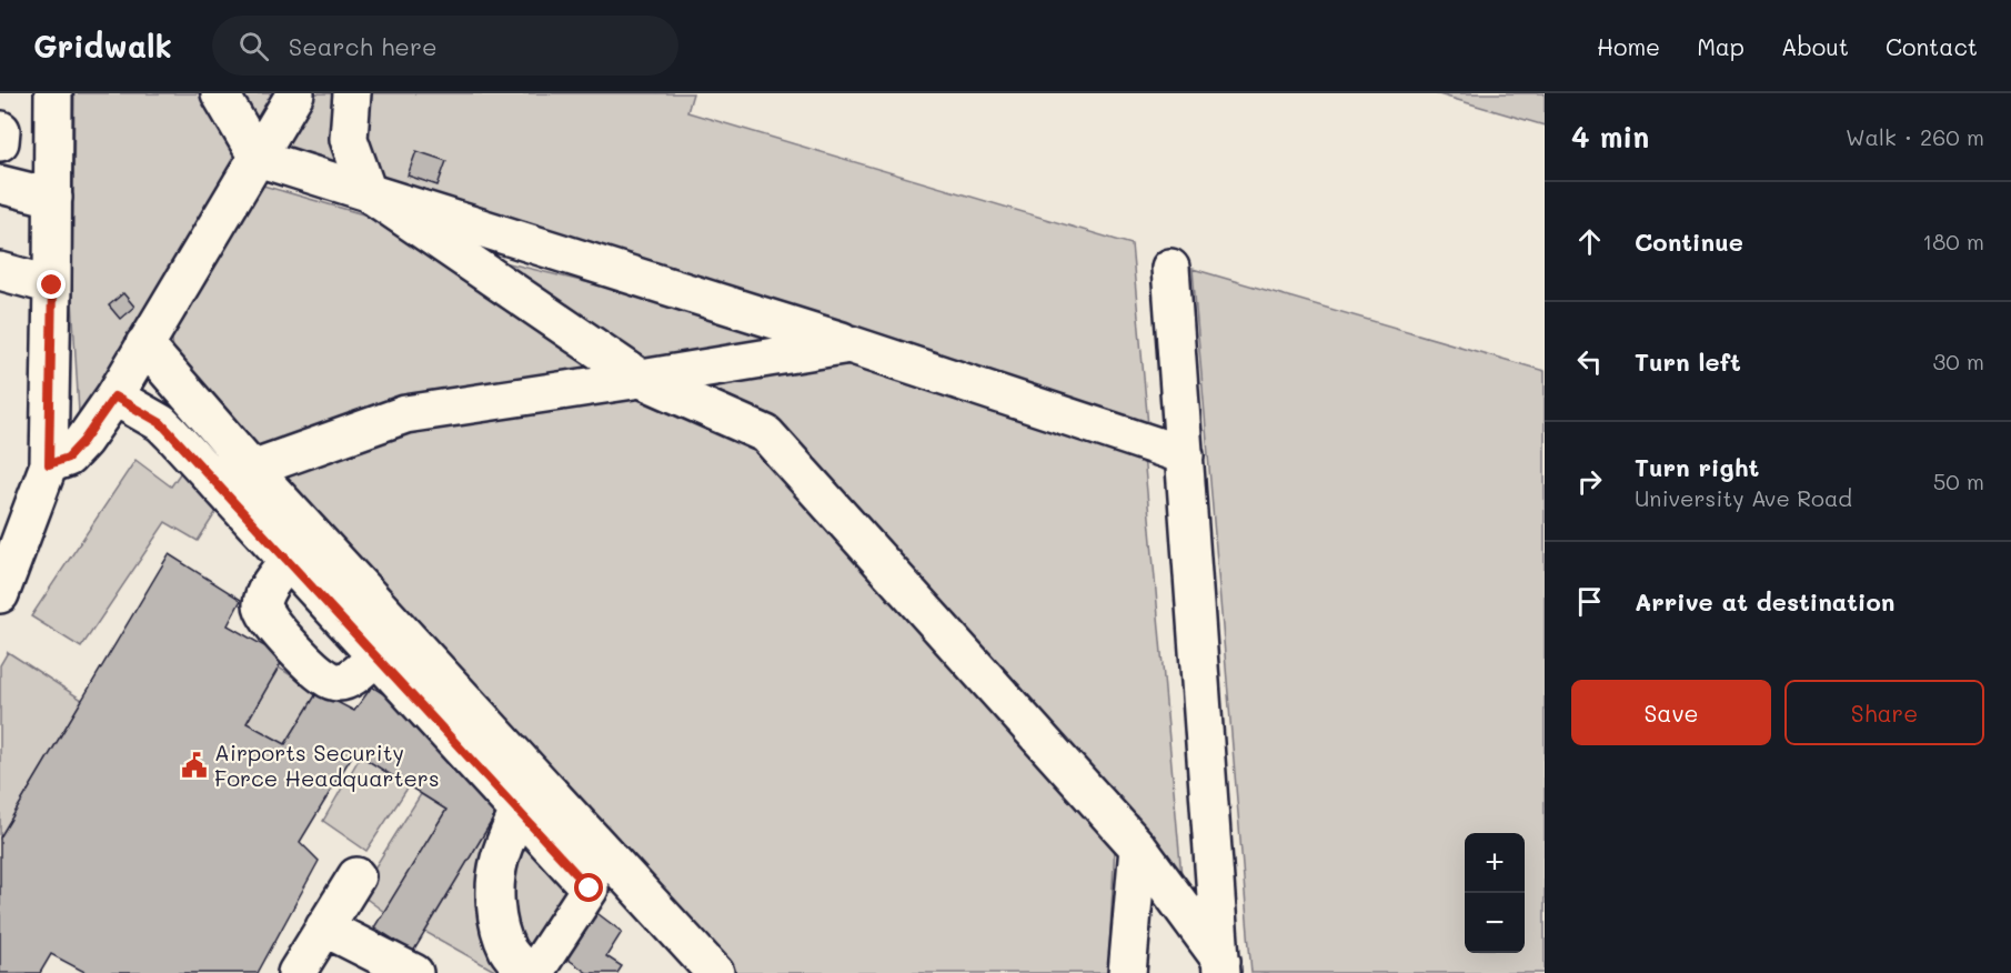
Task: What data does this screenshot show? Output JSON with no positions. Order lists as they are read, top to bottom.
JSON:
{
  "places": {
    "public building": ["Airports Security Force Headquarters"]
  },
  "page": {
    "header": "Gridwalk",
    "search": "Search here",
    "nav": [
      "Home",
      "Map",
      "About",
      "Contact"
    ],
    "heading": ["4 min", "Walk · 260 m"],
    "list": [
      ["Continue", "180 m"],
      ["Turn left", "30 m"],
      ["Turn right", "University Ave Road", "50 m"],
      "Arrive at destination"
    ],
    "buttons": ["Save", "Share"],
    "map_buttons": ["+", "−"]
  }
}
